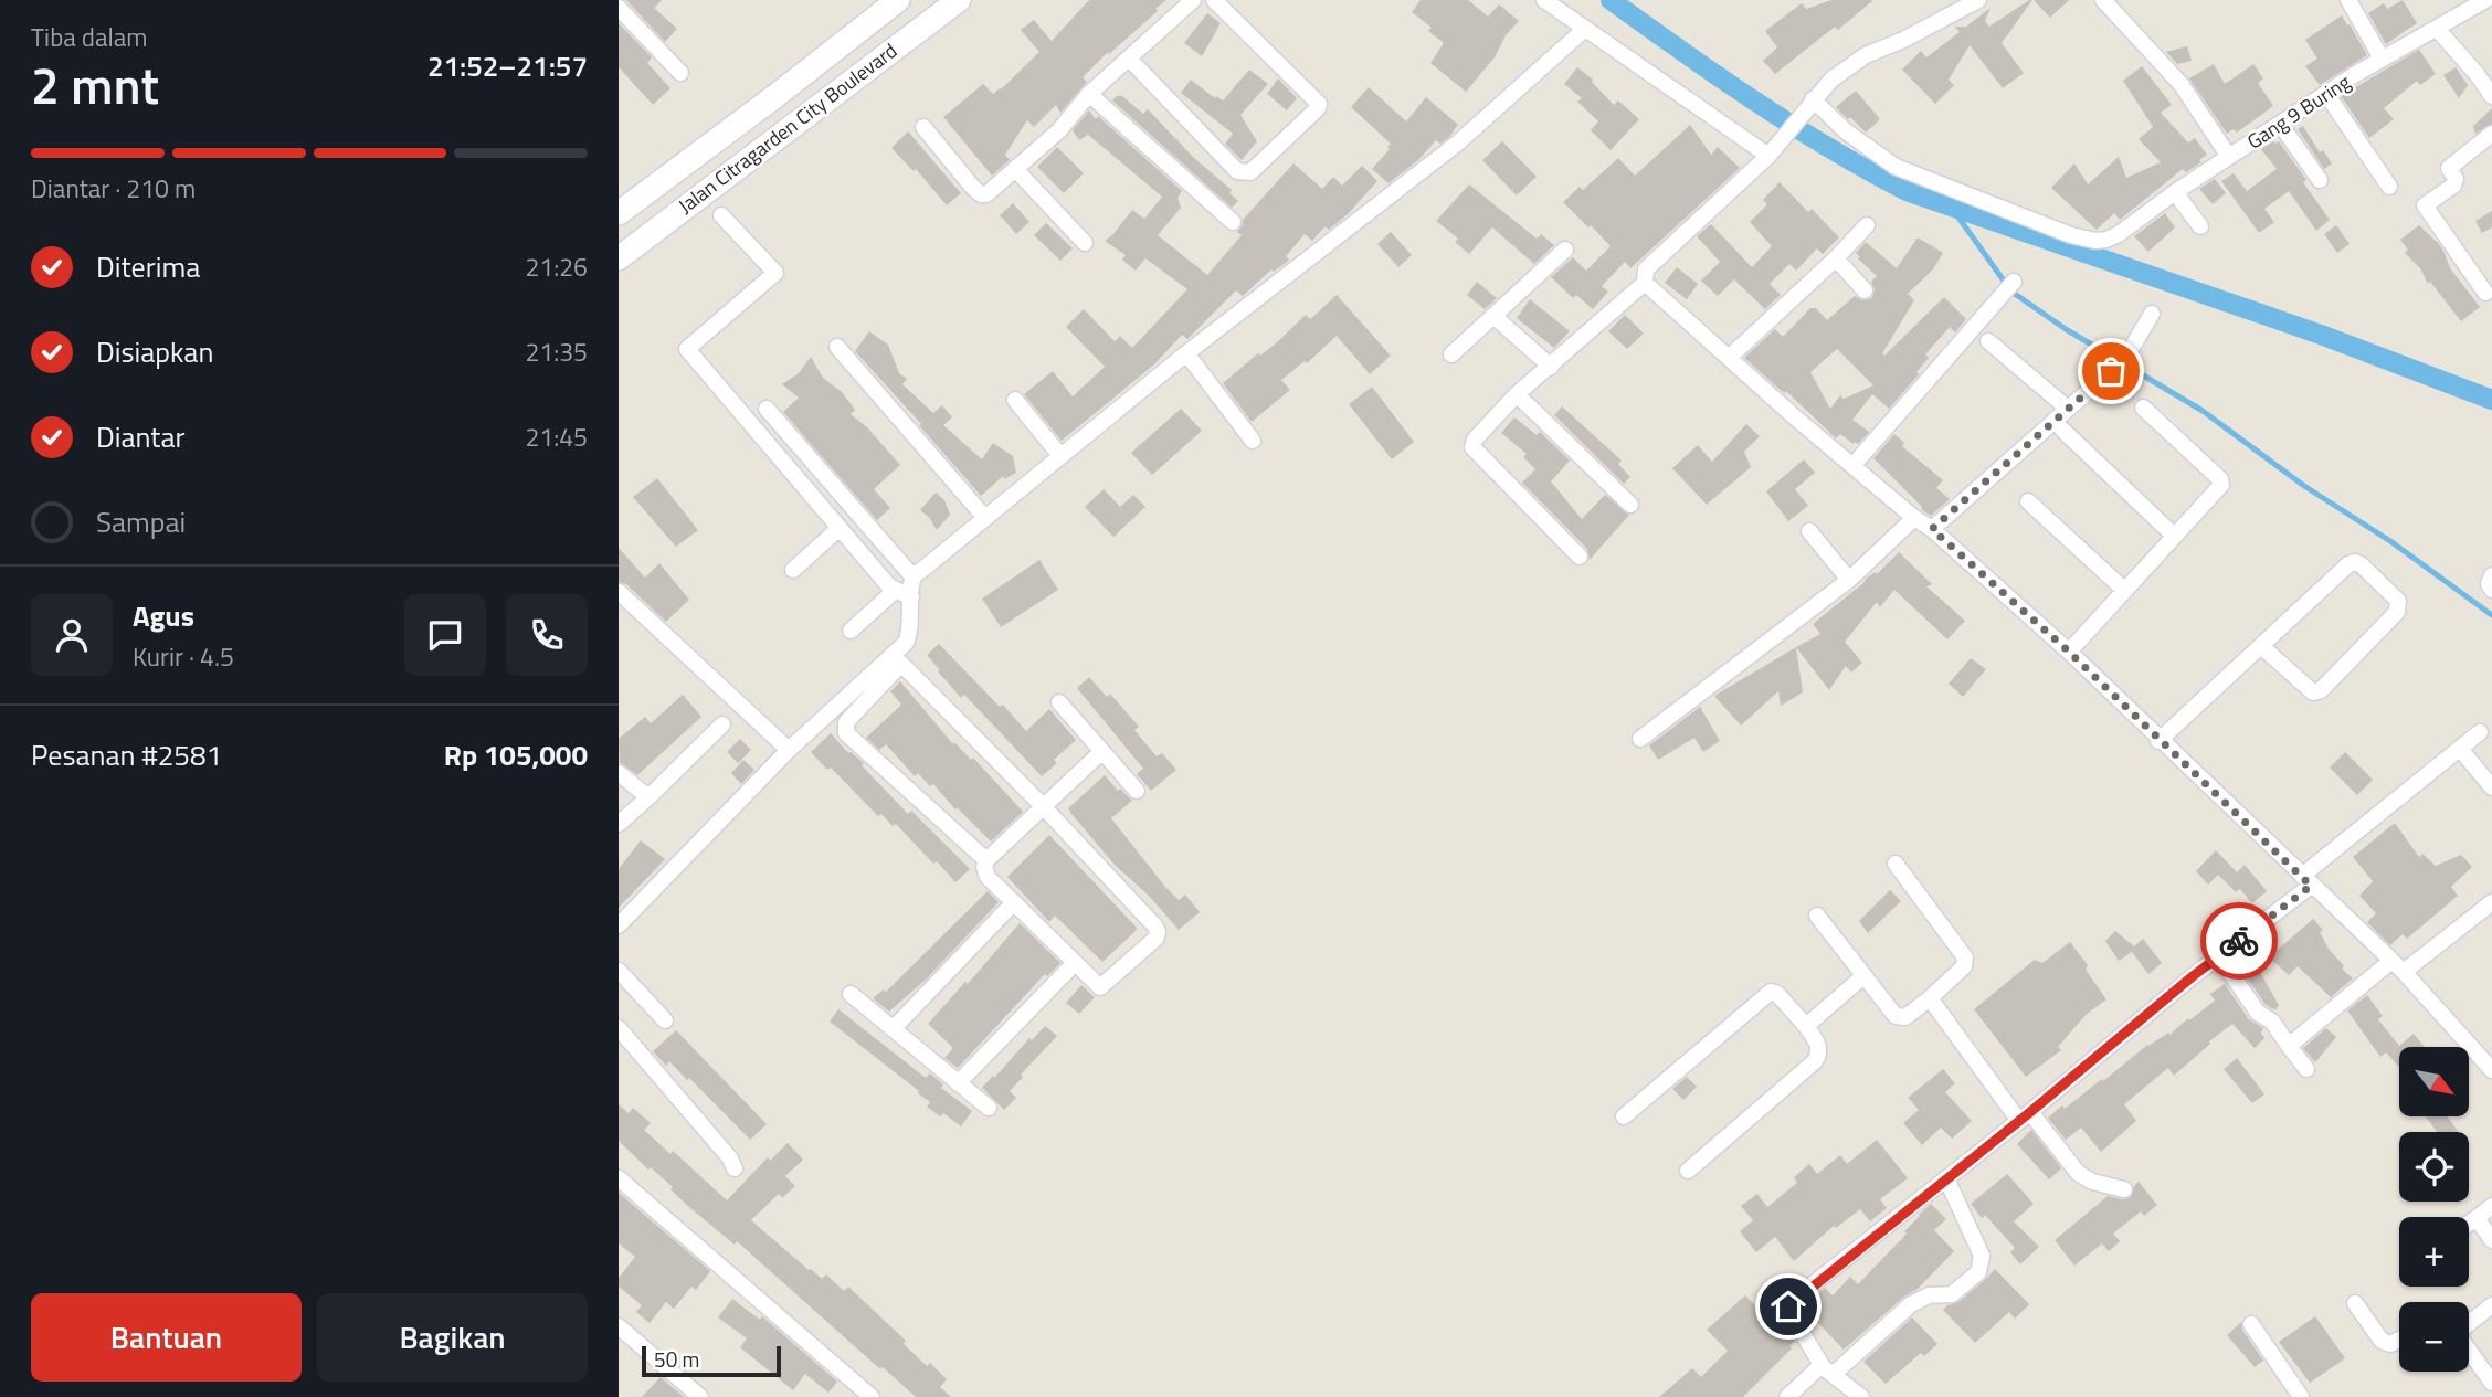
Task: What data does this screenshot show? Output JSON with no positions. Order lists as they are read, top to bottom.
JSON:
{
  "streets": {
    "main road": ["Jalan Citragarden City Boulevard"],
    "street": ["Gang 9 Buring"]
  },
  "scale_bar": "50 m",
  "north": "bottom right",
  "page": {
    "heading": ["2 mnt", "Tiba dalam", "21:52–21:57"],
    "panel": [
      "Agus",
      "Kurir · 4.5",
      "Pesanan #2581",
      "Rp 105,000"
    ],
    "bar": "Diantar · 210 m",
    "list": [
      ["Diterima", "21:26"],
      ["Disiapkan", "21:35"],
      ["Diantar", "21:45"],
      "Sampai"
    ],
    "map_buttons": ["+", "−"],
    "buttons": ["Bantuan", "Bagikan"],
    "scale": "50 m"
  }
}
